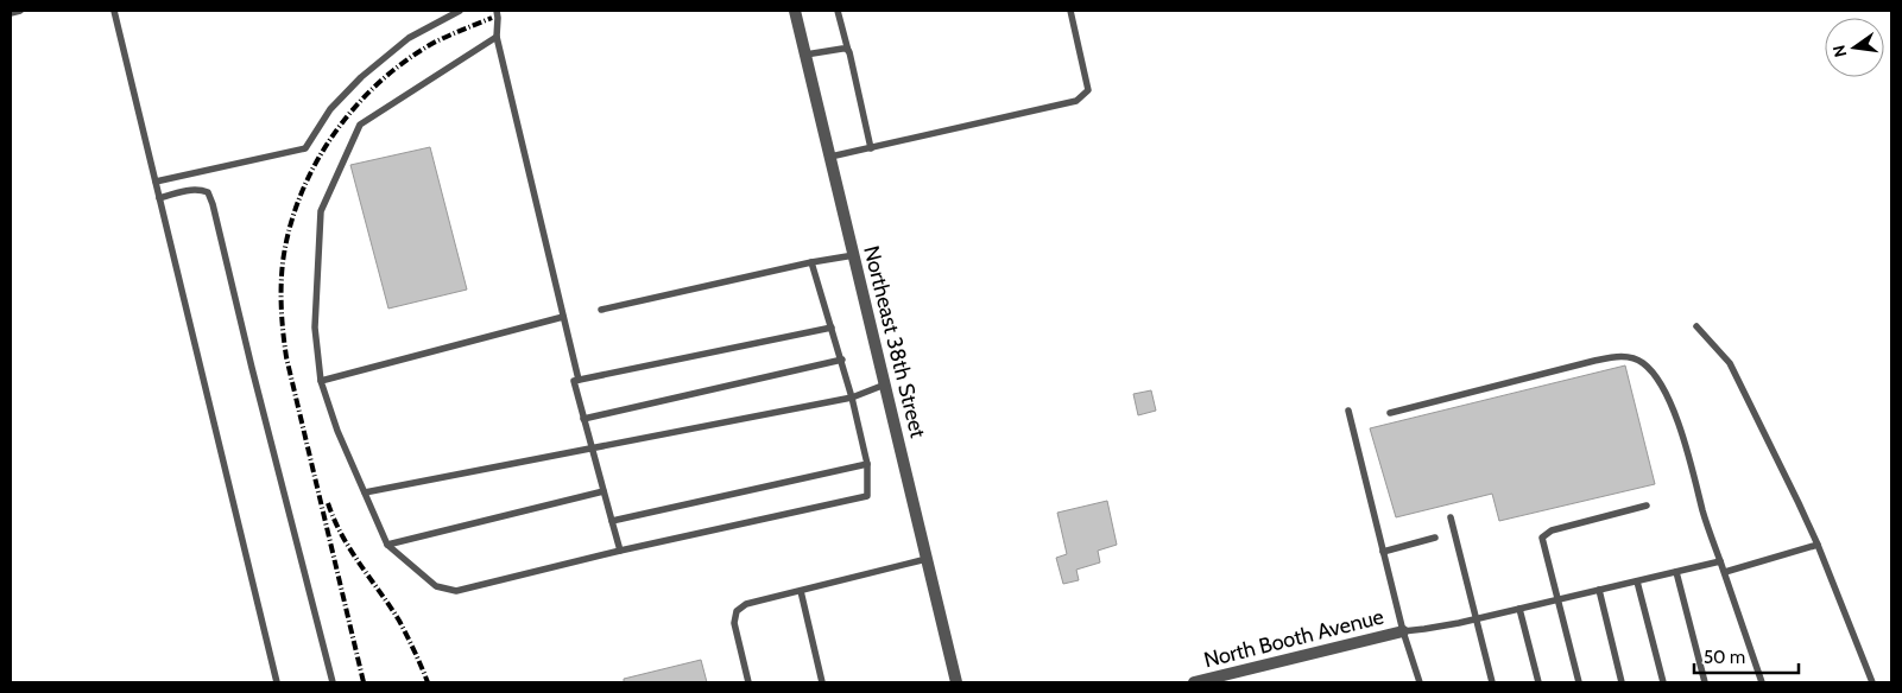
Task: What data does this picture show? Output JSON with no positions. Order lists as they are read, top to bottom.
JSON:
{
  "streets": {
    "street": ["Northeast 38th Street", "North Booth Avenue"]
  },
  "scale_bar": "50 m",
  "north": "left"
}
